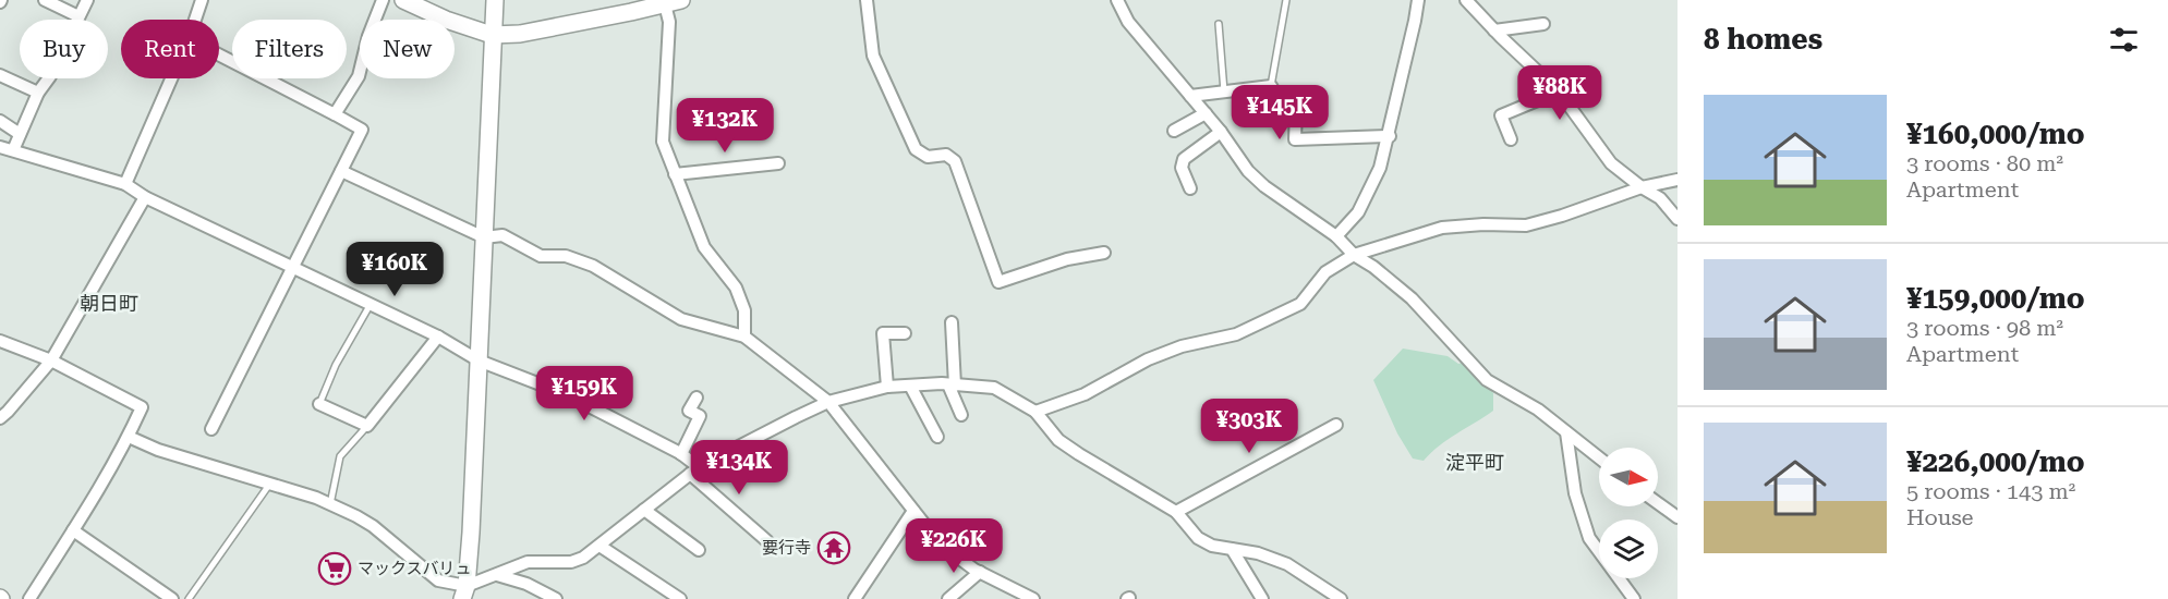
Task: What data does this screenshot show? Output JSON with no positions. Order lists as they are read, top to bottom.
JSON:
{
  "districts": ["朝日町", "淀平町"],
  "places": {
    "temple": ["要行寺"],
    "supermarket": ["マックスバリュ"]
  },
  "north": "right",
  "page": {
    "heading": "8 homes",
    "chip": [
      "Buy",
      "Rent",
      "Filters",
      "New"
    ],
    "price": [
      "¥88K",
      "¥145K",
      "¥132K",
      "¥160K",
      "¥159K",
      "¥303K",
      "¥134K",
      "¥226K"
    ],
    "list": [
      {
        "name": "¥160,000/mo",
        "note": "3 rooms · 80 m² · Apartment"
      },
      {
        "name": "¥159,000/mo",
        "note": "3 rooms · 98 m² · Apartment"
      },
      {
        "name": "¥226,000/mo",
        "note": "5 rooms · 143 m² · House"
      }
    ]
  }
}
